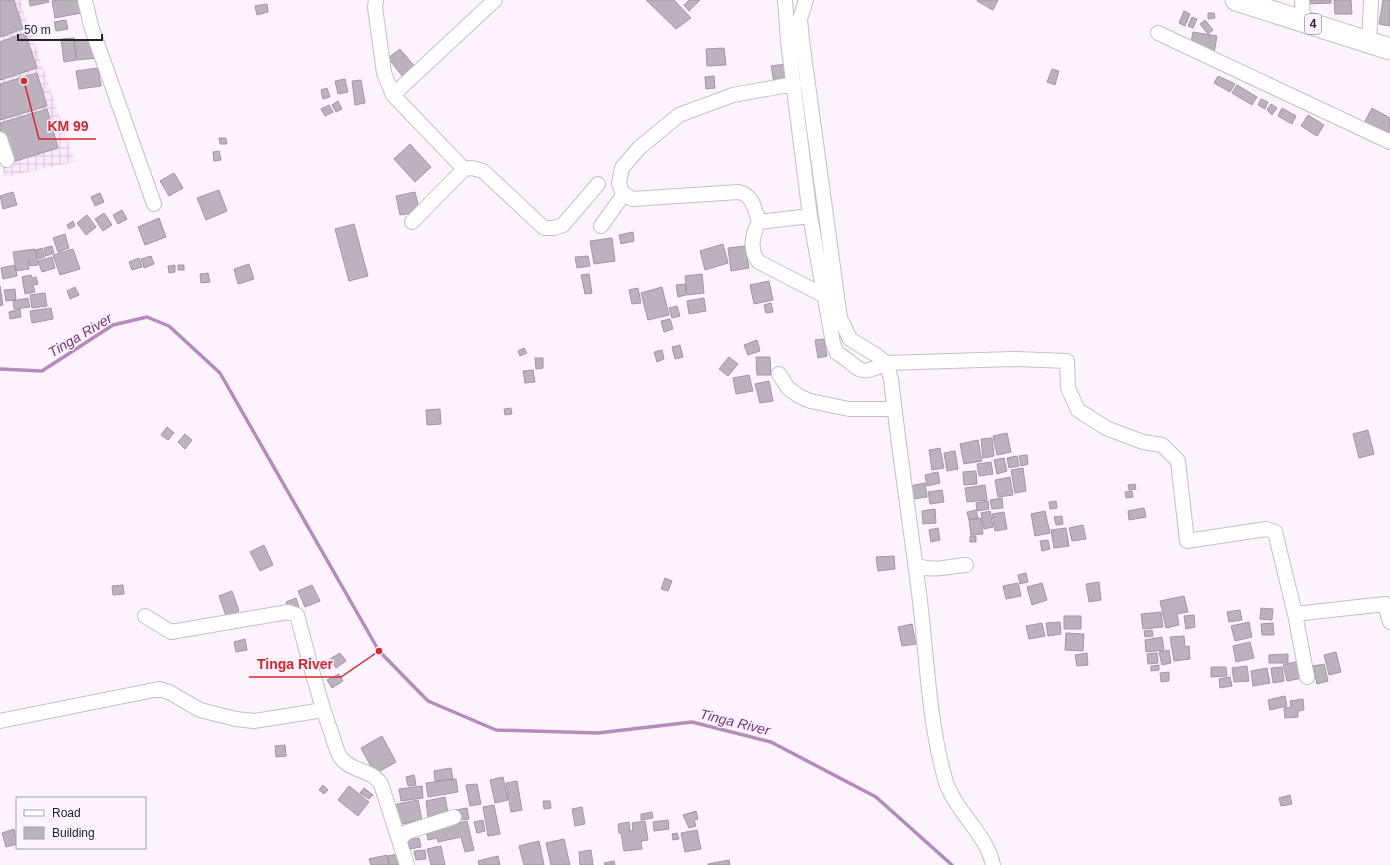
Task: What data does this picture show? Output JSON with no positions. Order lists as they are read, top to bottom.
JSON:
{
  "streets": {
    "highway": ["4"]
  },
  "water": ["Tinga River"],
  "places": ["KM 99", "Tinga River"],
  "legend": ["Road", "Building"],
  "scale_bar": "50 m"
}
